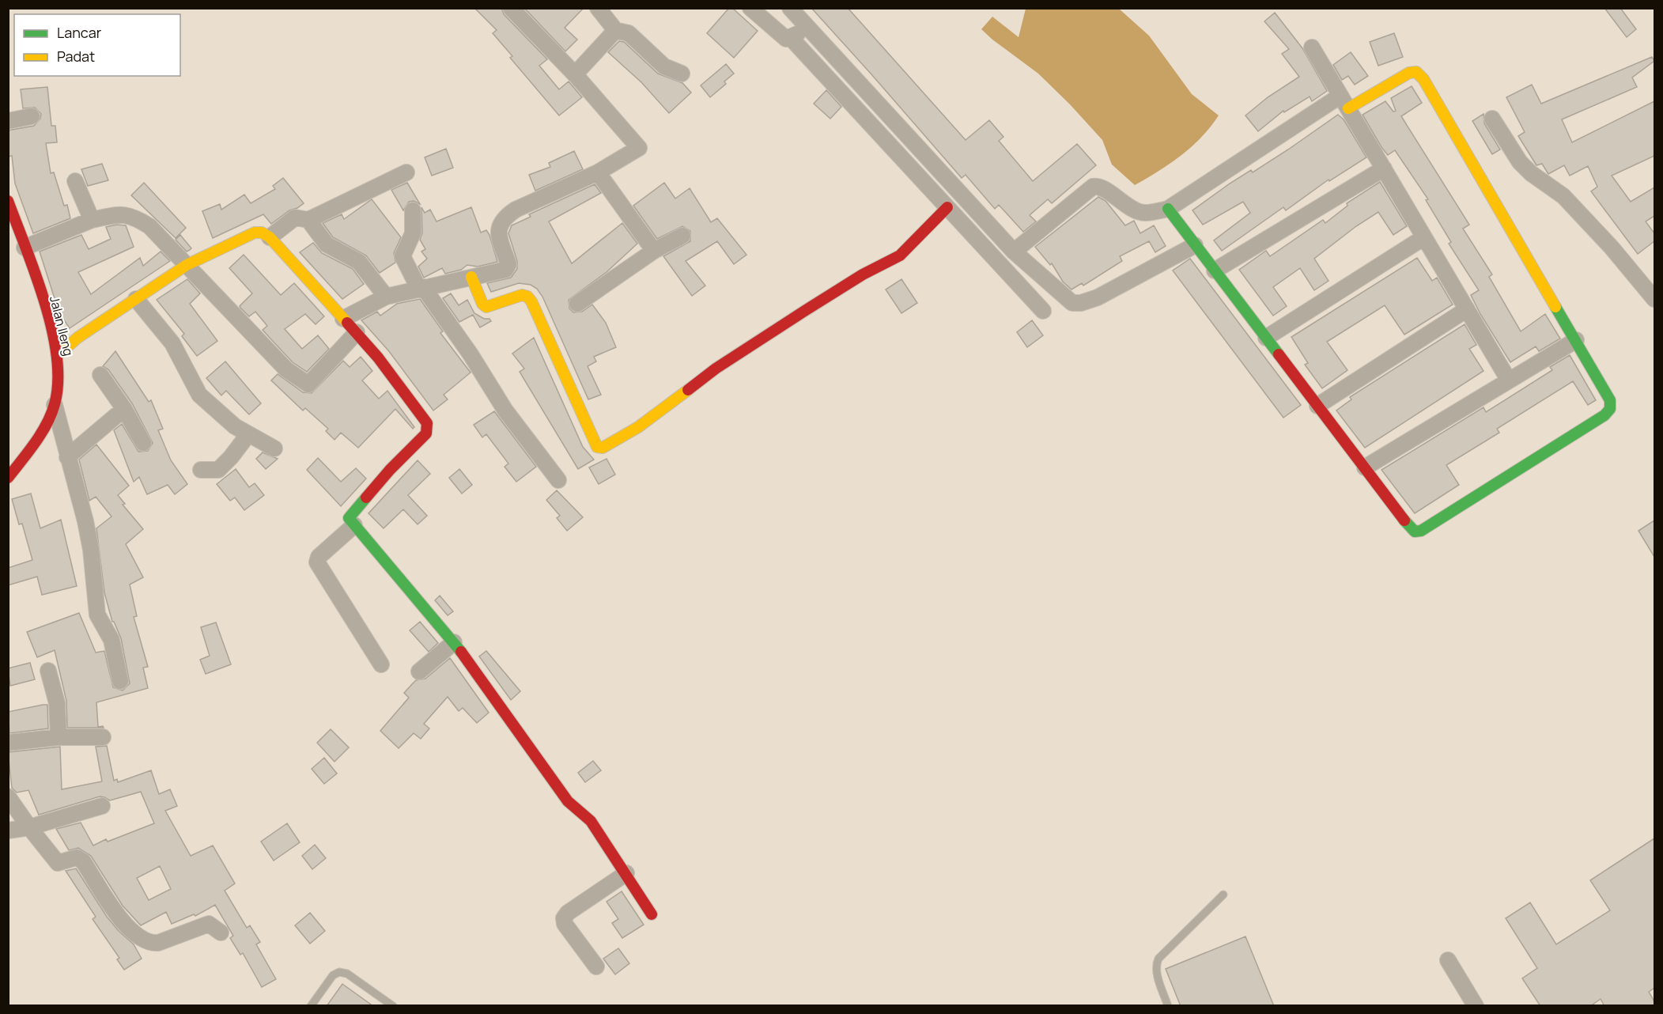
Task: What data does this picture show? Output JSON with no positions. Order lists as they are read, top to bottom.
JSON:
{
  "streets": {
    "street": ["Jalan Ileng"]
  },
  "legend": ["Lancar", "Padat"]
}
